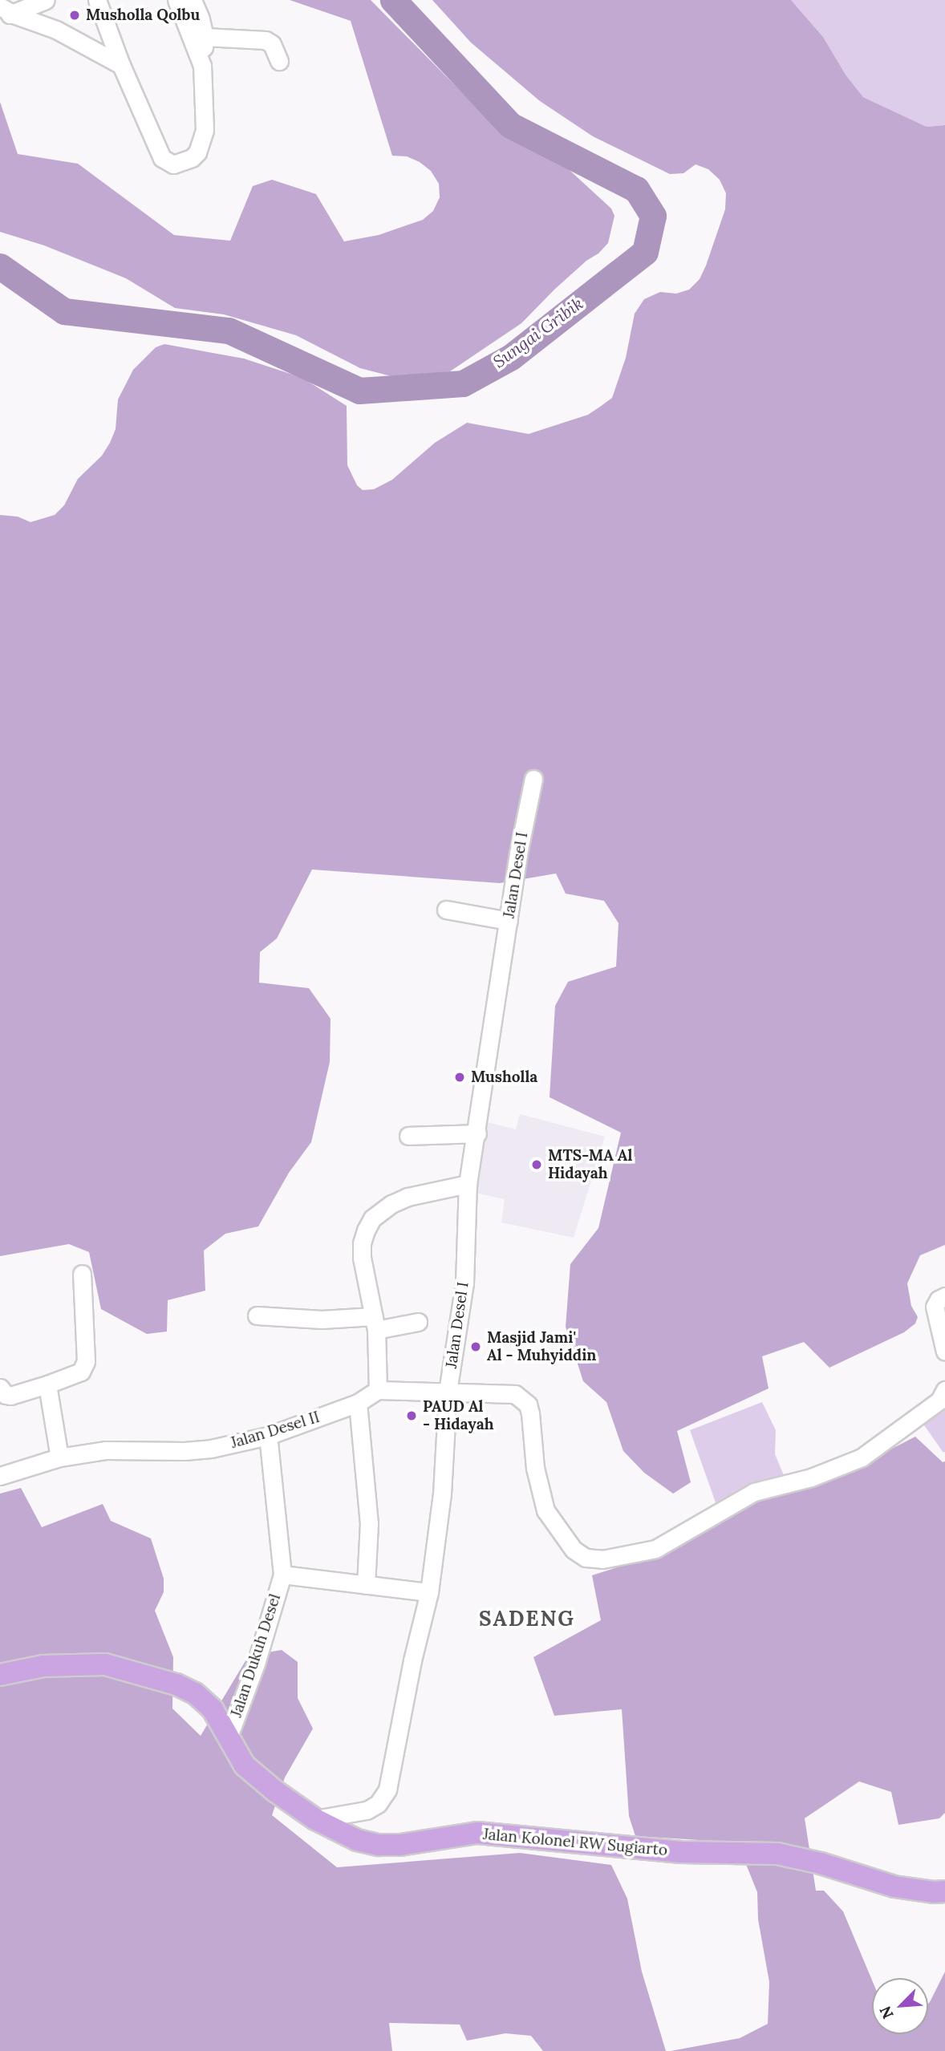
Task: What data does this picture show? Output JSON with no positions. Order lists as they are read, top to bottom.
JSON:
{
  "streets": {
    "main road": ["Jalan Kolonel RW Sugiarto"],
    "street": ["Jalan Desel I", "Jalan Desel II", "Jalan Dukuh Desel"]
  },
  "crossings": [
    ["Jalan Desel I", "Jalan Dukuh Desel"],
    ["Jalan Desel I", "Jalan Kolonel RW Sugiarto"],
    ["Jalan Desel II", "Jalan Dukuh Desel"],
    ["Jalan Dukuh Desel", "Jalan Kolonel RW Sugiarto"]
  ],
  "districts": ["SADENG"],
  "water": ["Sungai Gribik"],
  "places": [
    "Musholla Qolbu",
    "Musholla",
    "MTS-MA Al Hidayah",
    "Masjid Jami' Al - Muhyiddin",
    "PAUD Al - Hidayah"
  ],
  "north": "bottom left"
}
